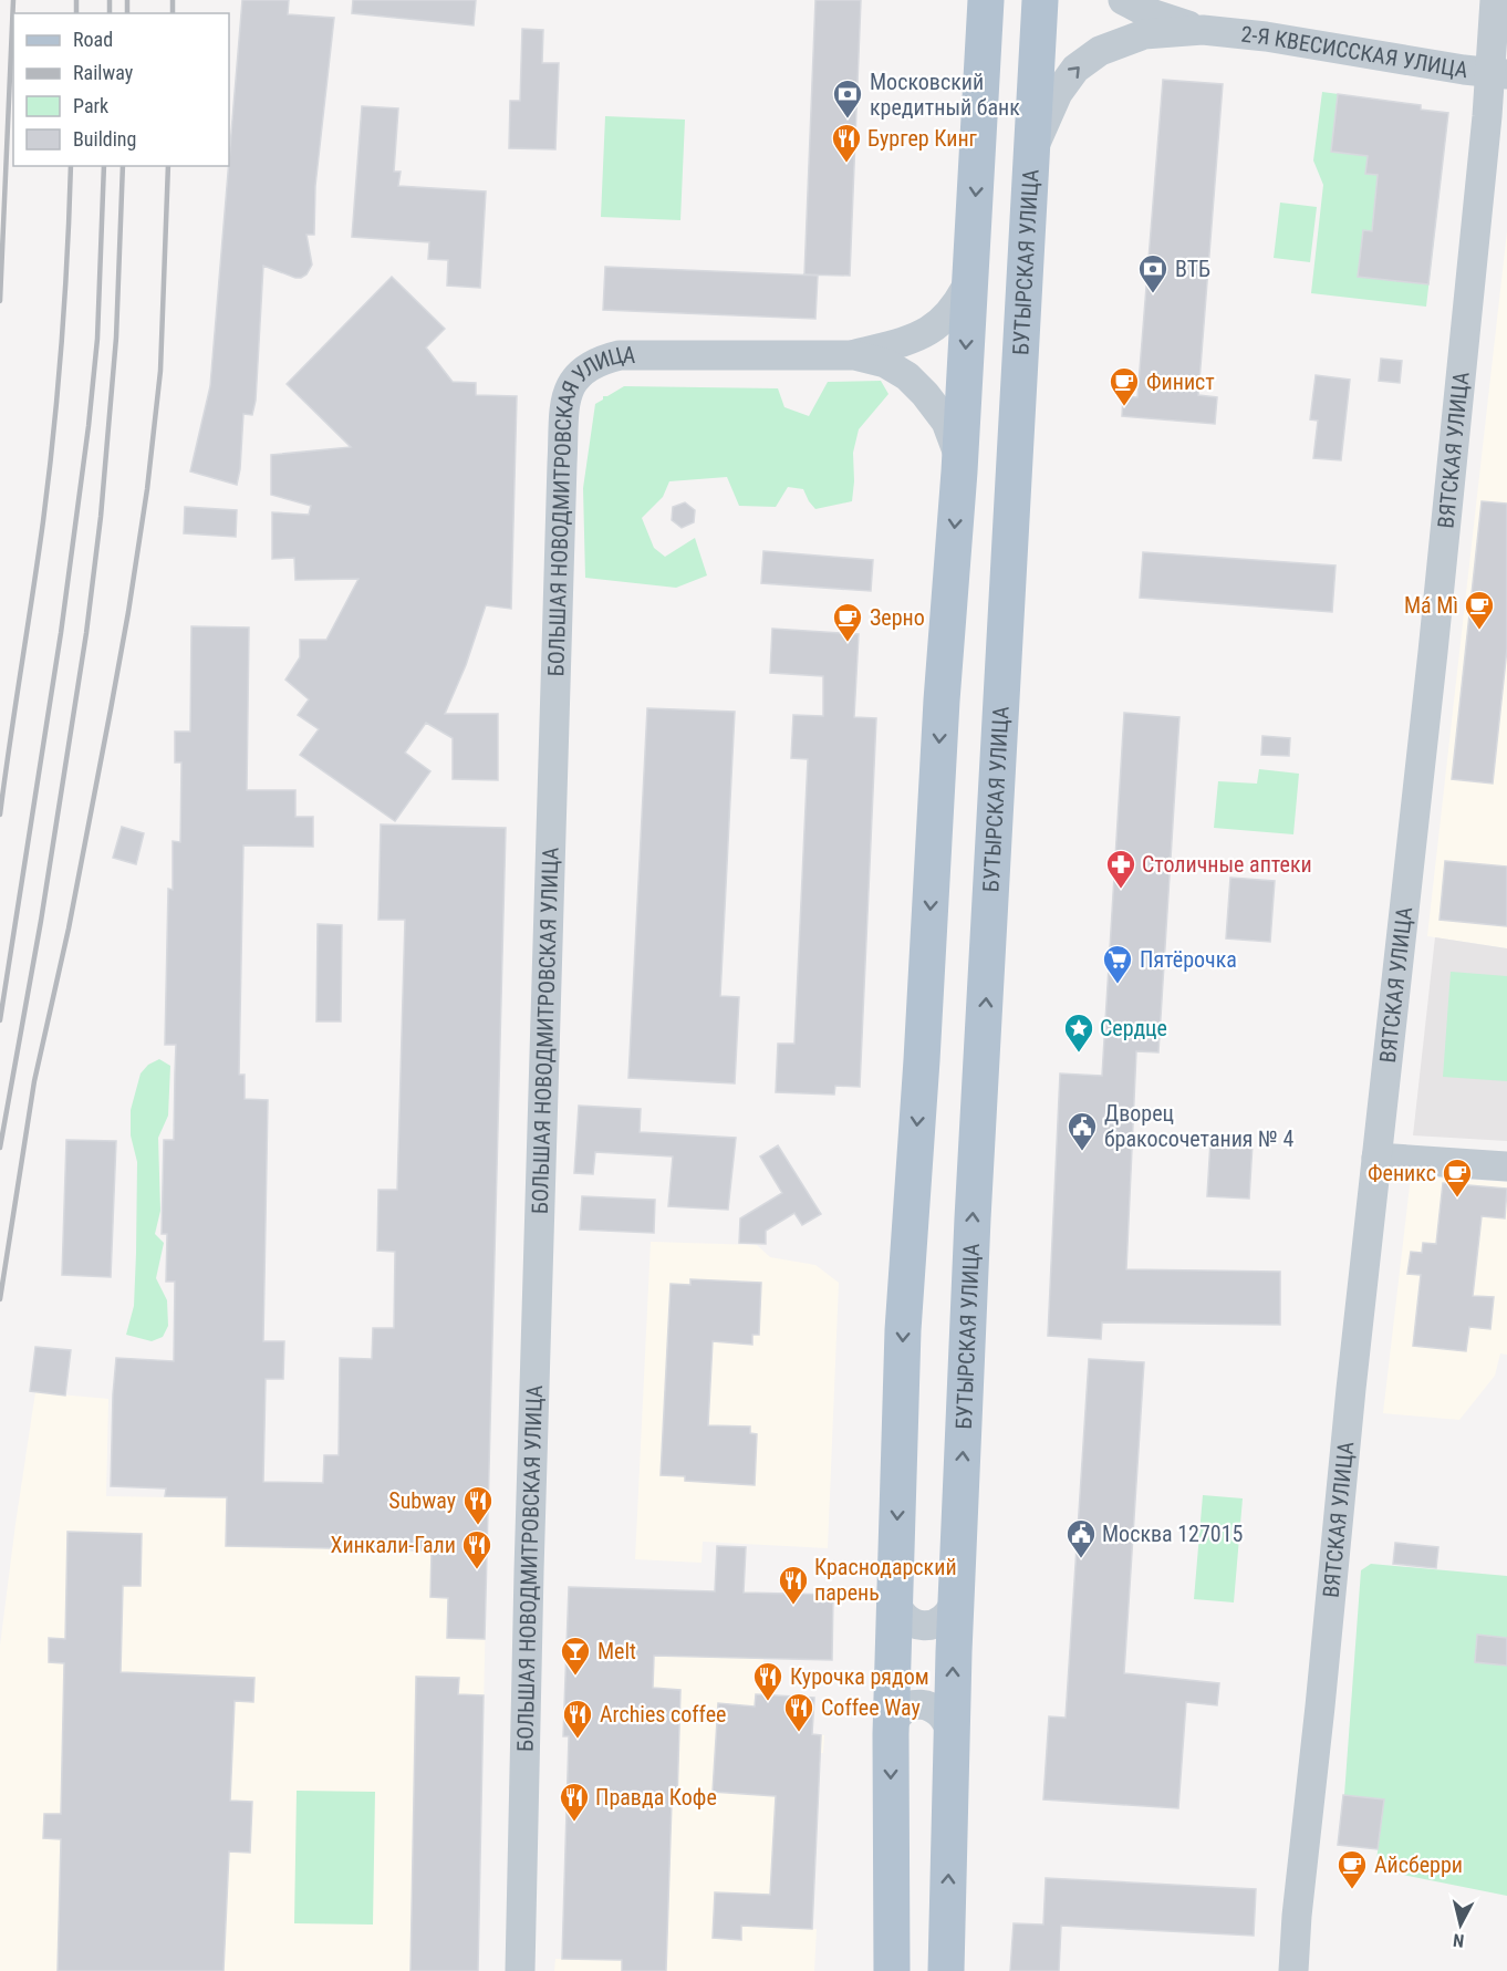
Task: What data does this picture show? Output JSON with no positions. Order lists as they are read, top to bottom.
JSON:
{
  "streets": {
    "main road": ["БУТЫРСКАЯ УЛИЦА"],
    "street": ["2-Я КВЕСИССКАЯ УЛИЦА", "ВЯТСКАЯ УЛИЦА", "БОЛЬШАЯ НОВОДМИТРОВСКАЯ УЛИЦА"]
  },
  "crossings": [
    ["2-Я КВЕСИССКАЯ УЛИЦА", "БУТЫРСКАЯ УЛИЦА"],
    ["2-Я КВЕСИССКАЯ УЛИЦА", "ВЯТСКАЯ УЛИЦА"]
  ],
  "places": {
    "bank": ["Московский кредитный банк", "ВТБ"],
    "restaurant": [
      "Бургер Кинг",
      "Subway",
      "Хинкали-Гали",
      "Краснодарский парень",
      "Курочка рядом",
      "Coffee Way",
      "Archies coffee",
      "Правда Кофе"
    ],
    "cafe": [
      "Финист",
      "Má Mì",
      "Зерно",
      "Феникс",
      "Айсберри"
    ],
    "pharmacy": ["Столичные аптеки"],
    "supermarket": ["Пятёрочка"],
    "place": ["Сердце"],
    "public building": ["Дворец бракосочетания № 4", "Москва 127015"],
    "bar": ["Melt"]
  },
  "legend": [
    "Road",
    "Railway",
    "Park",
    "Building"
  ],
  "north": "bottom"
}
